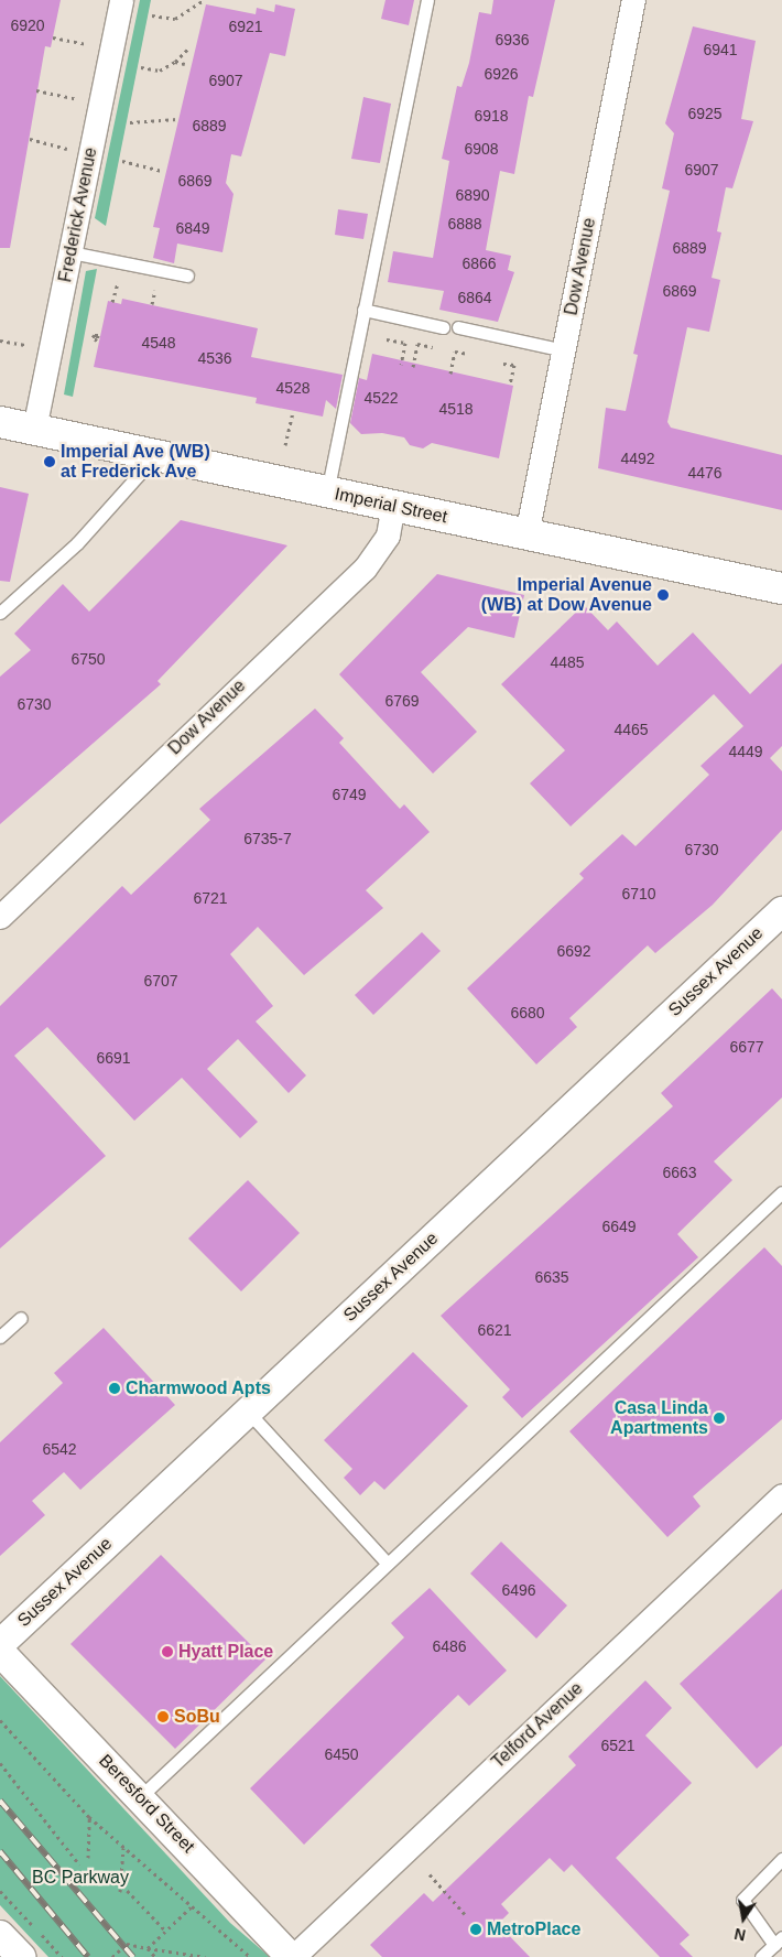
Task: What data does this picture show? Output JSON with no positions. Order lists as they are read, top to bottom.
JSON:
{
  "streets": {
    "main road": ["Imperial Street"],
    "street": [
      "Frederick Avenue",
      "Dow Avenue",
      "Sussex Avenue",
      "Telford Avenue",
      "Beresford Street"
    ]
  },
  "crossings": [
    ["Frederick Avenue", "Imperial Street"],
    ["Dow Avenue", "Imperial Street"],
    ["Telford Avenue", "Beresford Street"]
  ],
  "parks": ["BC Parkway"],
  "places": [
    "Imperial Ave (WB) at Frederick Ave",
    "Imperial Avenue (WB) at Dow Avenue",
    "Charmwood Apts",
    "Casa Linda Apartments",
    "Hyatt Place",
    "SoBu",
    "MetroPlace"
  ],
  "house_numbers": [
    "6920",
    "6921",
    "6936",
    "6941",
    "6926",
    "6907",
    "6925",
    "6918",
    "6889",
    "6908",
    "6907",
    "6869",
    "6890",
    "6888",
    "6849",
    "6889",
    "6866",
    "6869",
    "6864",
    "4548",
    "4536",
    "4528",
    "4522",
    "4518",
    "4492",
    "4476",
    "6750",
    "4485",
    "6769",
    "6730",
    "4465",
    "4449",
    "6749",
    "6735-7",
    "6730",
    "6710",
    "6721",
    "6692",
    "6707",
    "6680",
    "6677",
    "6691",
    "6663",
    "6649",
    "6635",
    "6621",
    "6542",
    "6496",
    "6486",
    "6521",
    "6450"
  ],
  "north": "bottom"
}
